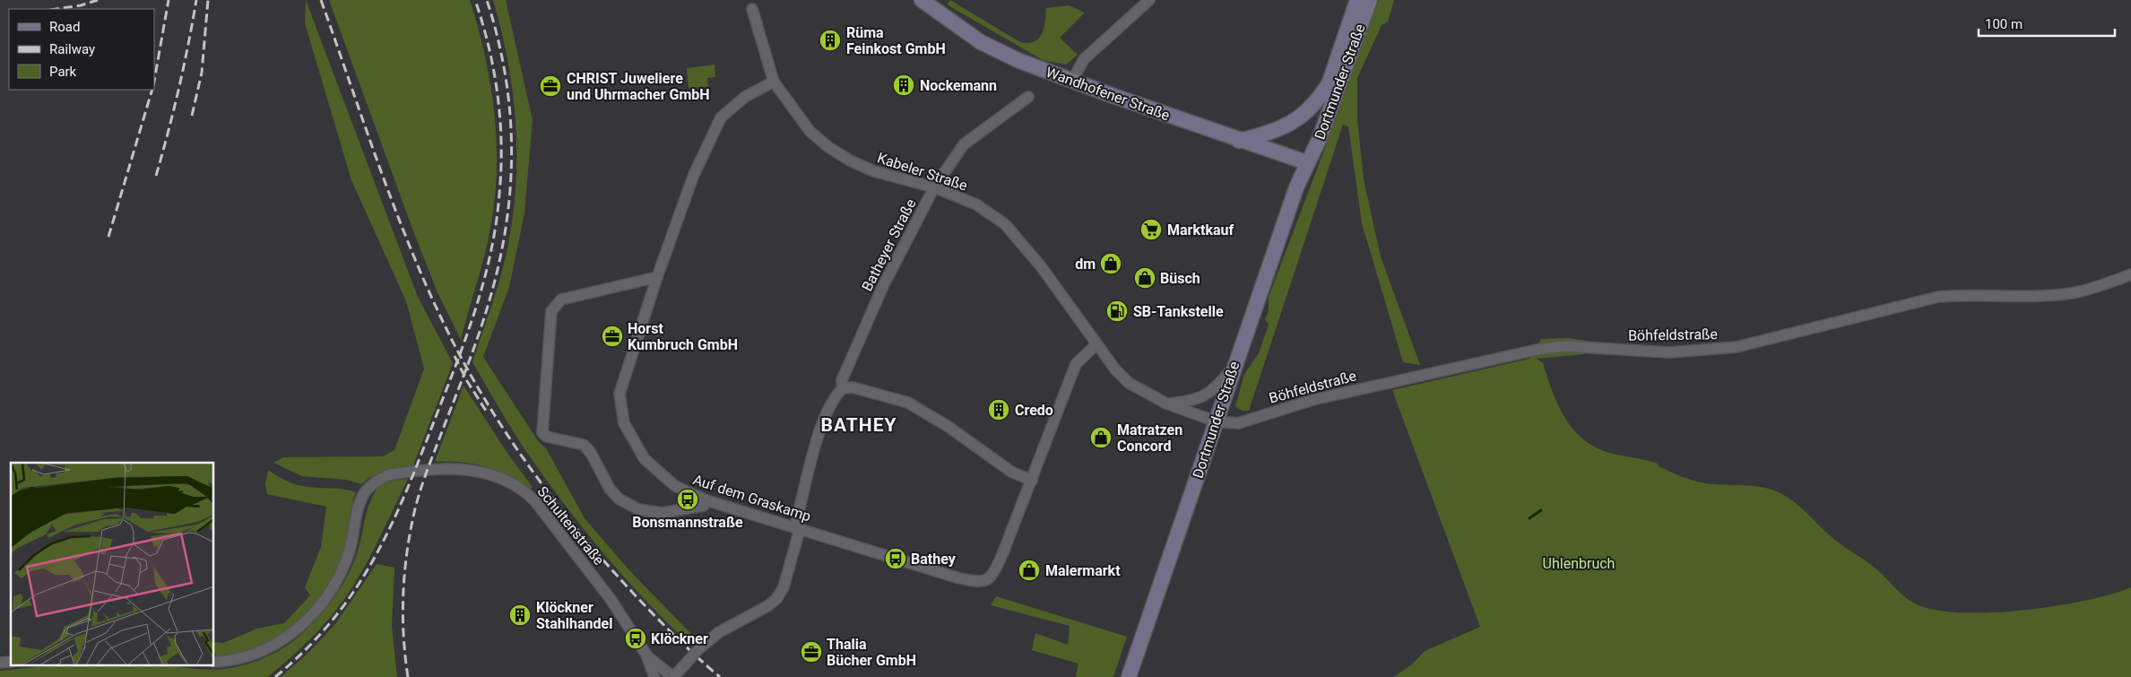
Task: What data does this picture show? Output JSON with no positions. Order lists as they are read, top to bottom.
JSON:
{
  "streets": {
    "main road": ["Dortmunder Straße", "Wandhofener Straße"],
    "street": [
      "Kabeler Straße",
      "Batheyer Straße",
      "Böhfeldstraße",
      "Auf dem Graskamp",
      "Schultenstraße"
    ]
  },
  "crossings": [
    ["Dortmunder Straße", "Wandhofener Straße"],
    ["Dortmunder Straße", "Kabeler Straße"],
    ["Dortmunder Straße", "Böhfeldstraße"],
    ["Kabeler Straße", "Batheyer Straße"],
    ["Kabeler Straße", "Böhfeldstraße"],
    ["Kabeler Straße", "Auf dem Graskamp"],
    ["Batheyer Straße", "Auf dem Graskamp"],
    ["Batheyer Straße", "Schultenstraße"]
  ],
  "districts": ["BATHEY"],
  "parks": ["Uhlenbruch"],
  "places": {
    "building": [
      "Rüma Feinkost GmbH",
      "Nockemann",
      "Credo",
      "Klöckner Stahlhandel"
    ],
    "office": ["CHRIST Juweliere und Uhrmacher GmbH", "Horst Kumbruch GmbH", "Thalia Bücher GmbH"],
    "supermarket": ["Marktkauf"],
    "shop": [
      "dm",
      "Büsch",
      "Matratzen Concord",
      "Malermarkt"
    ],
    "fuel station": ["SB-Tankstelle"],
    "bus stop": ["Bonsmannstraße", "Bathey", "Klöckner"]
  },
  "legend": ["Road", "Railway", "Park"],
  "scale_bar": "100 m"
}
